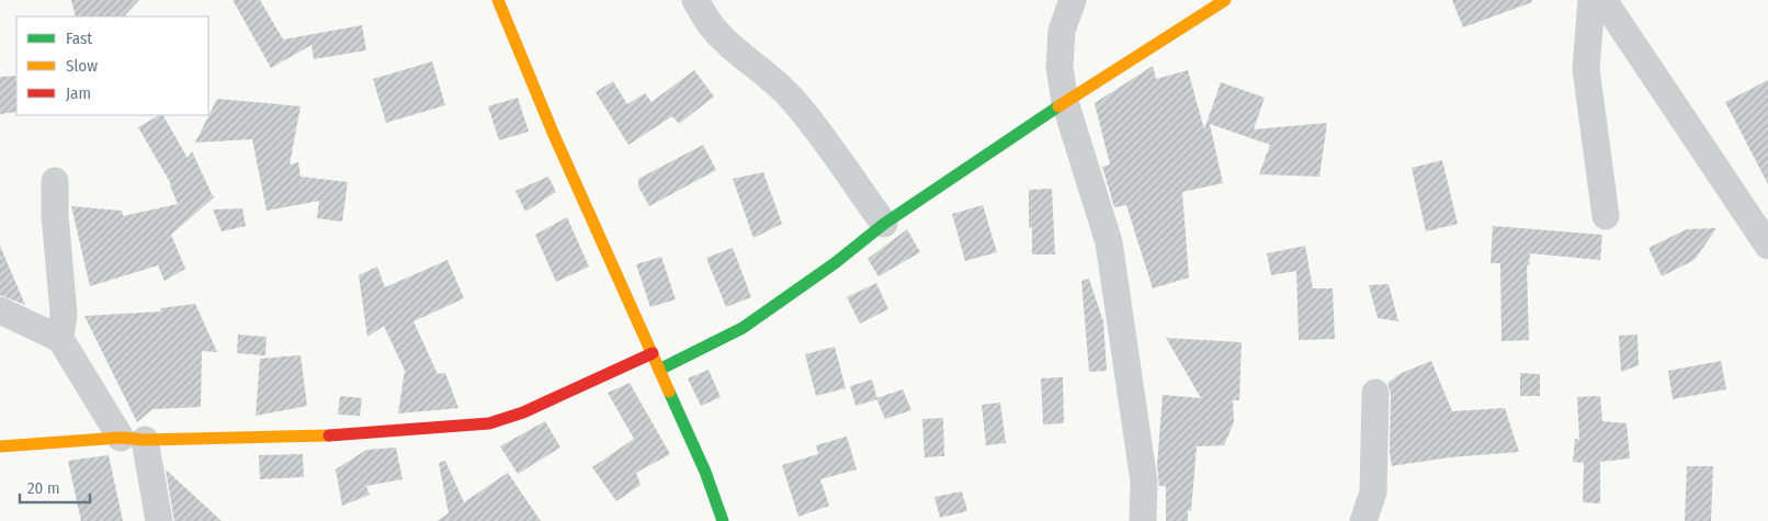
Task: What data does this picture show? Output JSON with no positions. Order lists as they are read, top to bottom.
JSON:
{
  "legend": ["Fast", "Slow", "Jam"],
  "scale_bar": "20 m"
}
